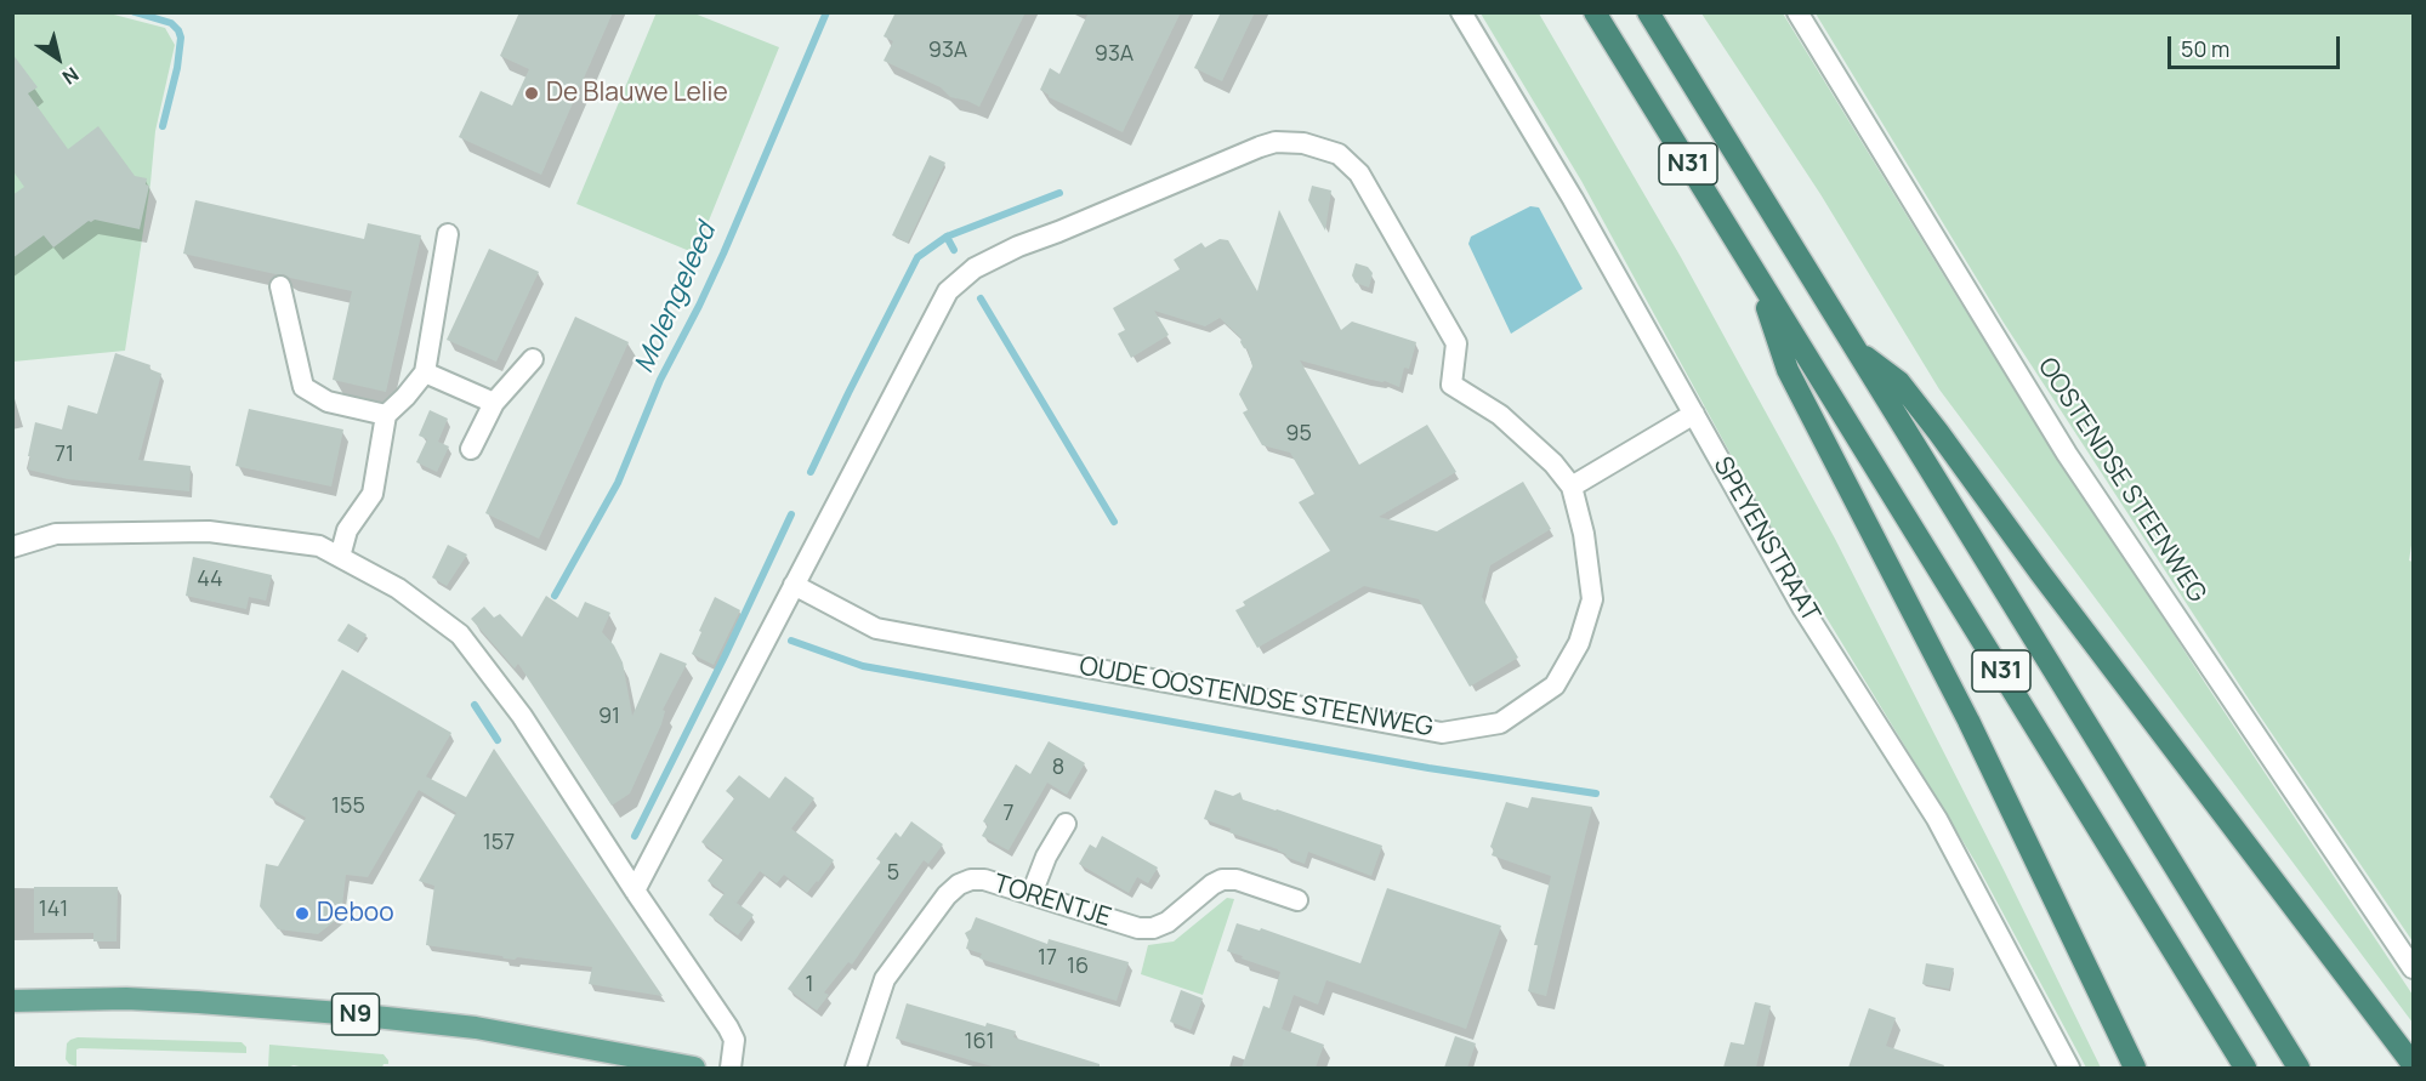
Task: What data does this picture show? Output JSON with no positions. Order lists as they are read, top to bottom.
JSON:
{
  "streets": {
    "highway": ["N31"],
    "main road": ["N9"],
    "street": [
      "OOSTENDSE STEENWEG",
      "SPEYENSTRAAT",
      "OUDE OOSTENDSE STEENWEG",
      "TORENTJE"
    ]
  },
  "water": ["Molengeleed"],
  "places": ["De Blauwe Lelie", "Deboo"],
  "house_numbers": [
    "93A",
    "93A",
    "95",
    "71",
    "44",
    "91",
    "8",
    "155",
    "7",
    "157",
    "5",
    "141",
    "17",
    "16",
    "1",
    "161"
  ],
  "scale_bar": "50 m",
  "north": "bottom right"
}
